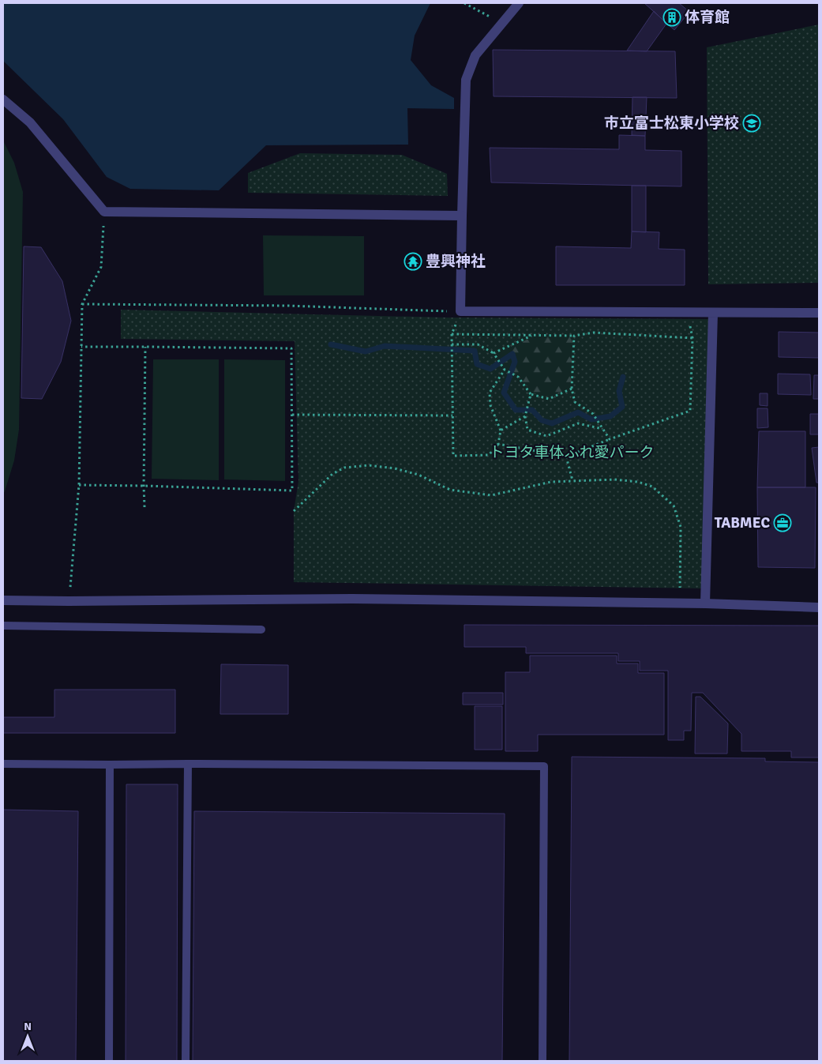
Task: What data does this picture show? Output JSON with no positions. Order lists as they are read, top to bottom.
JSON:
{
  "parks": ["トヨタ車体ふれ愛パーク"],
  "places": {
    "building": ["体育館"],
    "school or university": ["市立富士松東小学校"],
    "temple": ["豊興神社"],
    "office": ["TABMEC"]
  },
  "north": "top"
}
